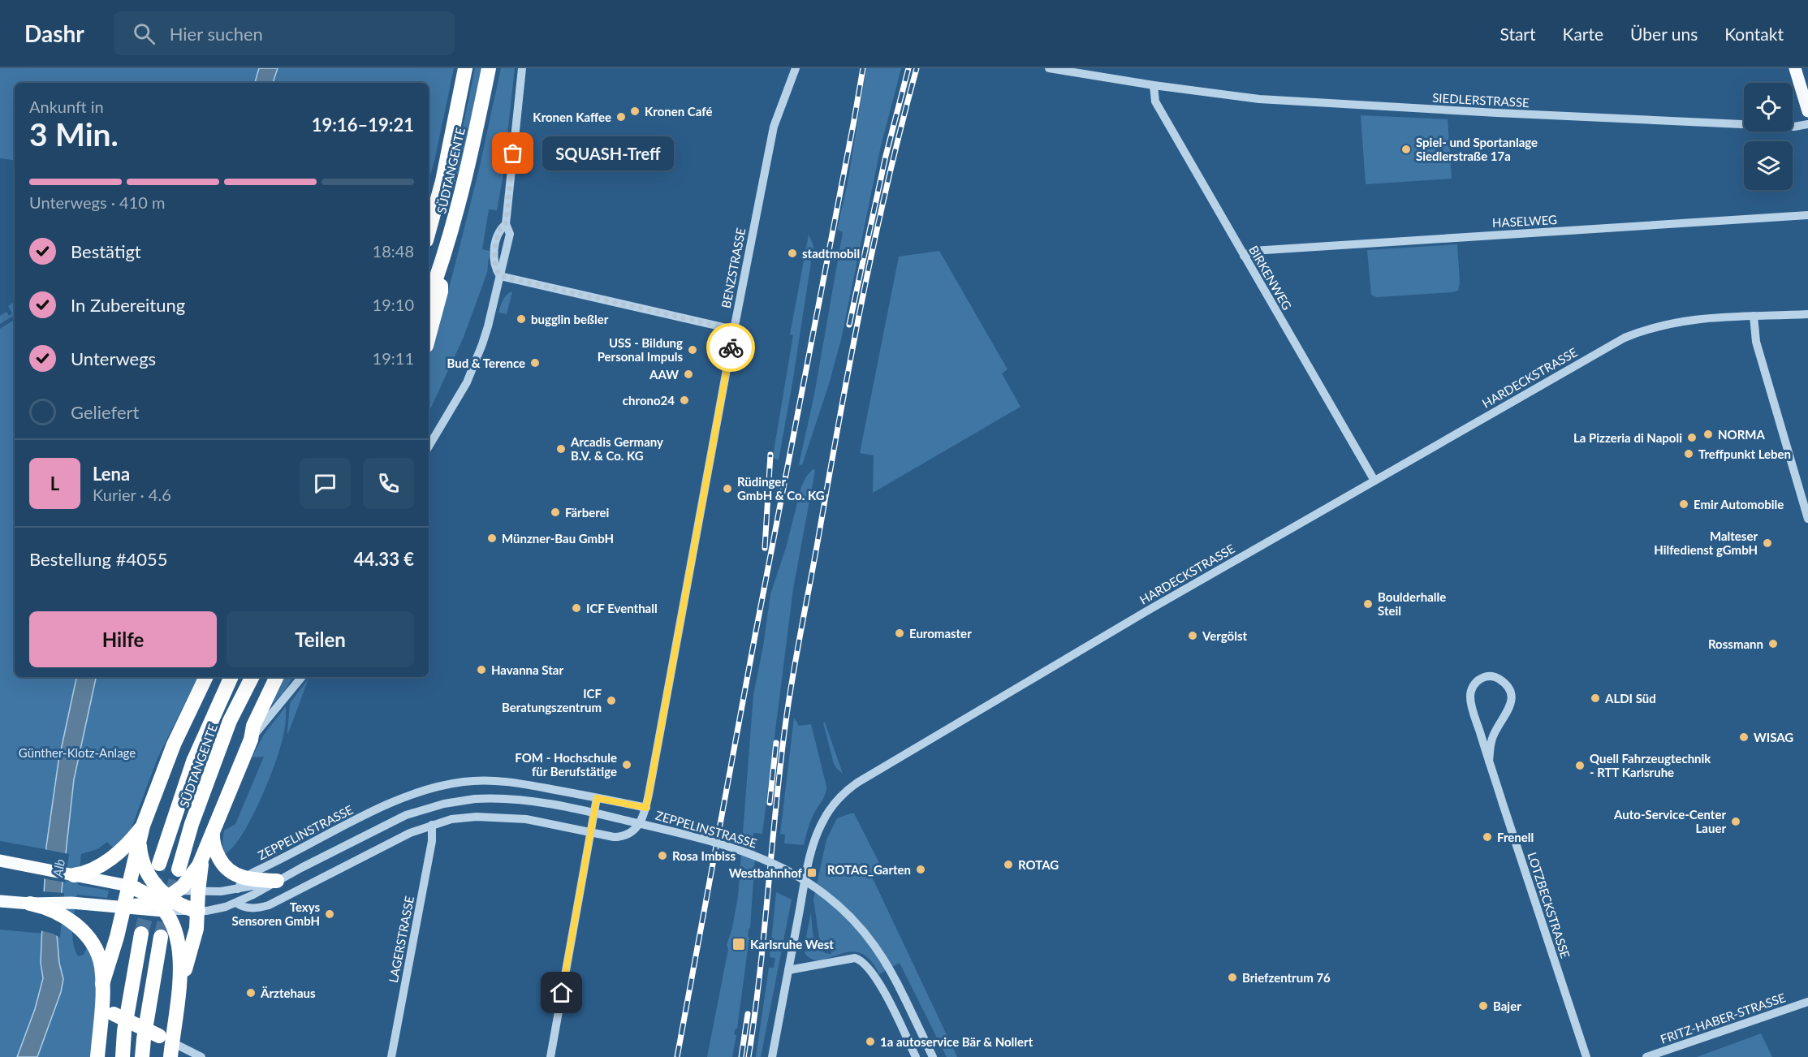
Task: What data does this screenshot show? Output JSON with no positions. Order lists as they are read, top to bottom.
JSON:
{
  "streets": {
    "highway": ["SÜDTANGENTE"],
    "street": [
      "SIEDLERSTRASSE",
      "HASELWEG",
      "BENZSTRASSE",
      "BIRKENWEG",
      "HARDECKSTRASSE",
      "ZEPPELINSTRASSE",
      "LOTZBECKSTRASSE",
      "LAGERSTRASSE",
      "FRITZ-HABER-STRASSE"
    ]
  },
  "crossings": [
    ["SIEDLERSTRASSE", "BIRKENWEG"],
    ["HASELWEG", "BIRKENWEG"],
    ["BENZSTRASSE", "ZEPPELINSTRASSE"],
    ["BIRKENWEG", "HARDECKSTRASSE"],
    ["ZEPPELINSTRASSE", "LAGERSTRASSE"]
  ],
  "water": ["Alb"],
  "parks": ["Günther-Klotz-Anlage"],
  "places": {
    "other": [
      "Kronen Café",
      "Kronen Kaffee",
      "Spiel- und Sportanlage Siedlerstraße 17a",
      "SQUASH-Treff",
      "stadtmobil",
      "bugglin beßler",
      "USS - Bildung Personal Impuls",
      "Bud & Terence",
      "AAW",
      "chrono24",
      "NORMA",
      "La Pizzeria di Napoli",
      "Arcadis Germany B.V. & Co. KG",
      "Treffpunkt Leben",
      "Rüdinger GmbH & Co. KG",
      "Emir Automobile",
      "Färberei",
      "Münzner-Bau GmbH",
      "Malteser Hilfedienst gGmbH",
      "Boulderhalle Steil",
      "ICF Eventhall",
      "Euromaster",
      "Vergölst",
      "Rossmann",
      "Havanna Star",
      "ALDI Süd",
      "ICF Beratungszentrum",
      "WISAG",
      "FOM - Hochschule für Berufstätige",
      "Quell Fahrzeugtechnik - RTT Karlsruhe",
      "Auto-Service-Center Lauer",
      "Frenell",
      "Rosa Imbiss",
      "ROTAG",
      "ROTAG_Garten",
      "Texys Sensoren GmbH",
      "Briefzentrum 76",
      "Ärztehaus",
      "Bajer",
      "1a autoservice Bär & Nollert"
    ],
    "transit": ["Westbahnhof", "Karlsruhe West"]
  },
  "page": {
    "header": "Dashr",
    "search": "Hier suchen",
    "nav": [
      "Start",
      "Karte",
      "Über uns",
      "Kontakt"
    ],
    "heading": ["3 Min.", "Ankunft in", "19:16–19:21"],
    "panel": [
      "Lena",
      "Kurier · 4.6",
      "Bestellung #4055",
      "44.33 €"
    ],
    "bubble": "SQUASH-Treff",
    "bar": "Unterwegs · 410 m",
    "list": [
      ["Bestätigt", "18:48"],
      ["In Zubereitung", "19:10"],
      ["Unterwegs", "19:11"],
      "Geliefert"
    ],
    "round": "L",
    "buttons": ["Hilfe", "Teilen"]
  }
}
